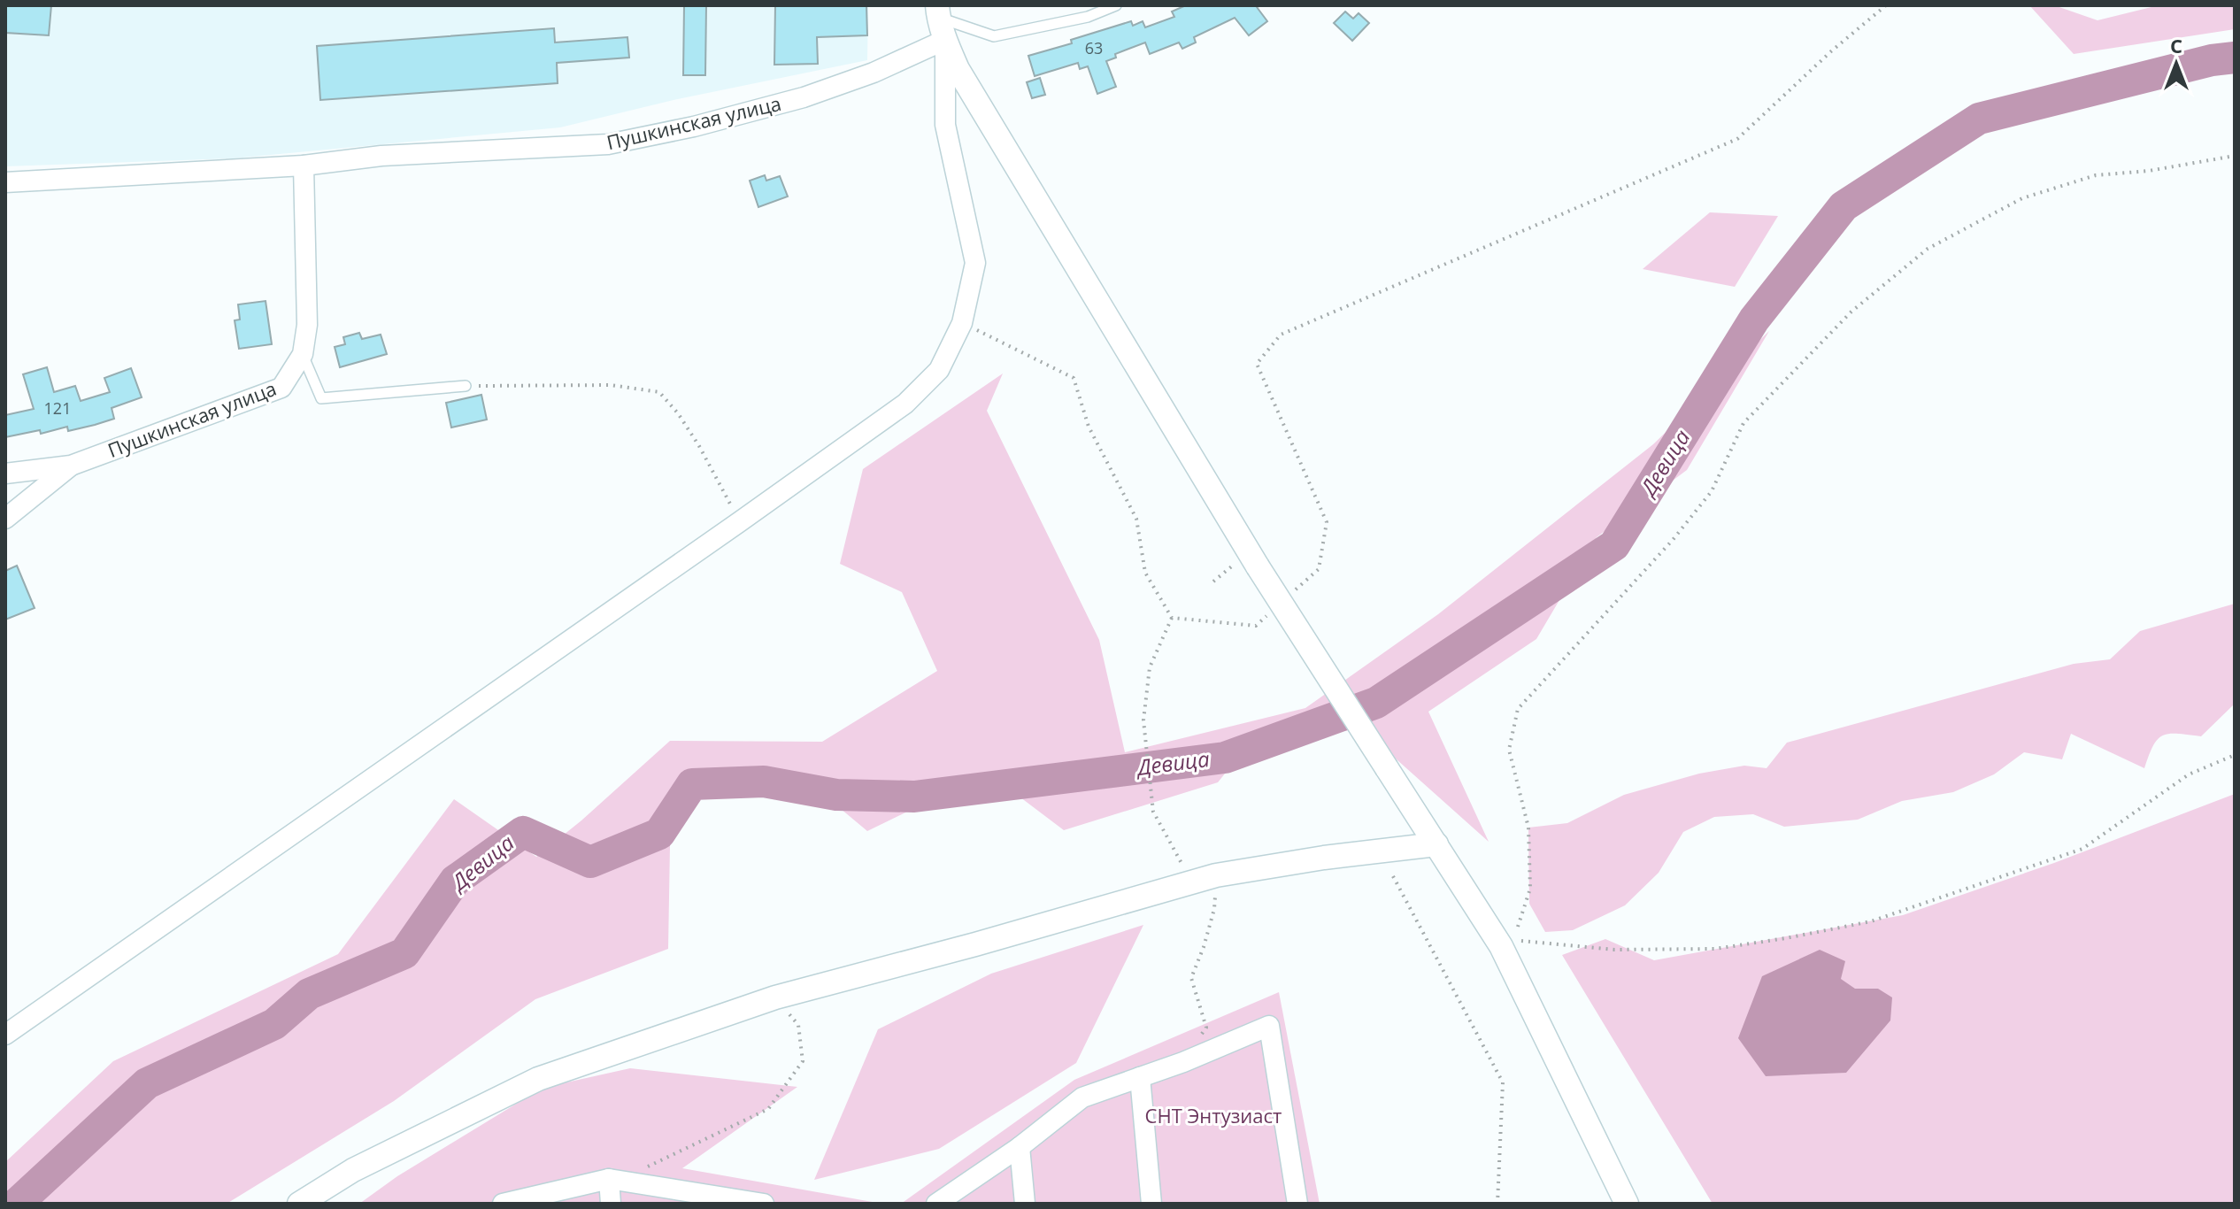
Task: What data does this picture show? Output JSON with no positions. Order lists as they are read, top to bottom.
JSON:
{
  "streets": {
    "street": ["Пушкинская улица"]
  },
  "water": ["Девица"],
  "parks": ["СНТ Энтузиаст"],
  "house_numbers": ["63", "121"],
  "north": "top"
}
